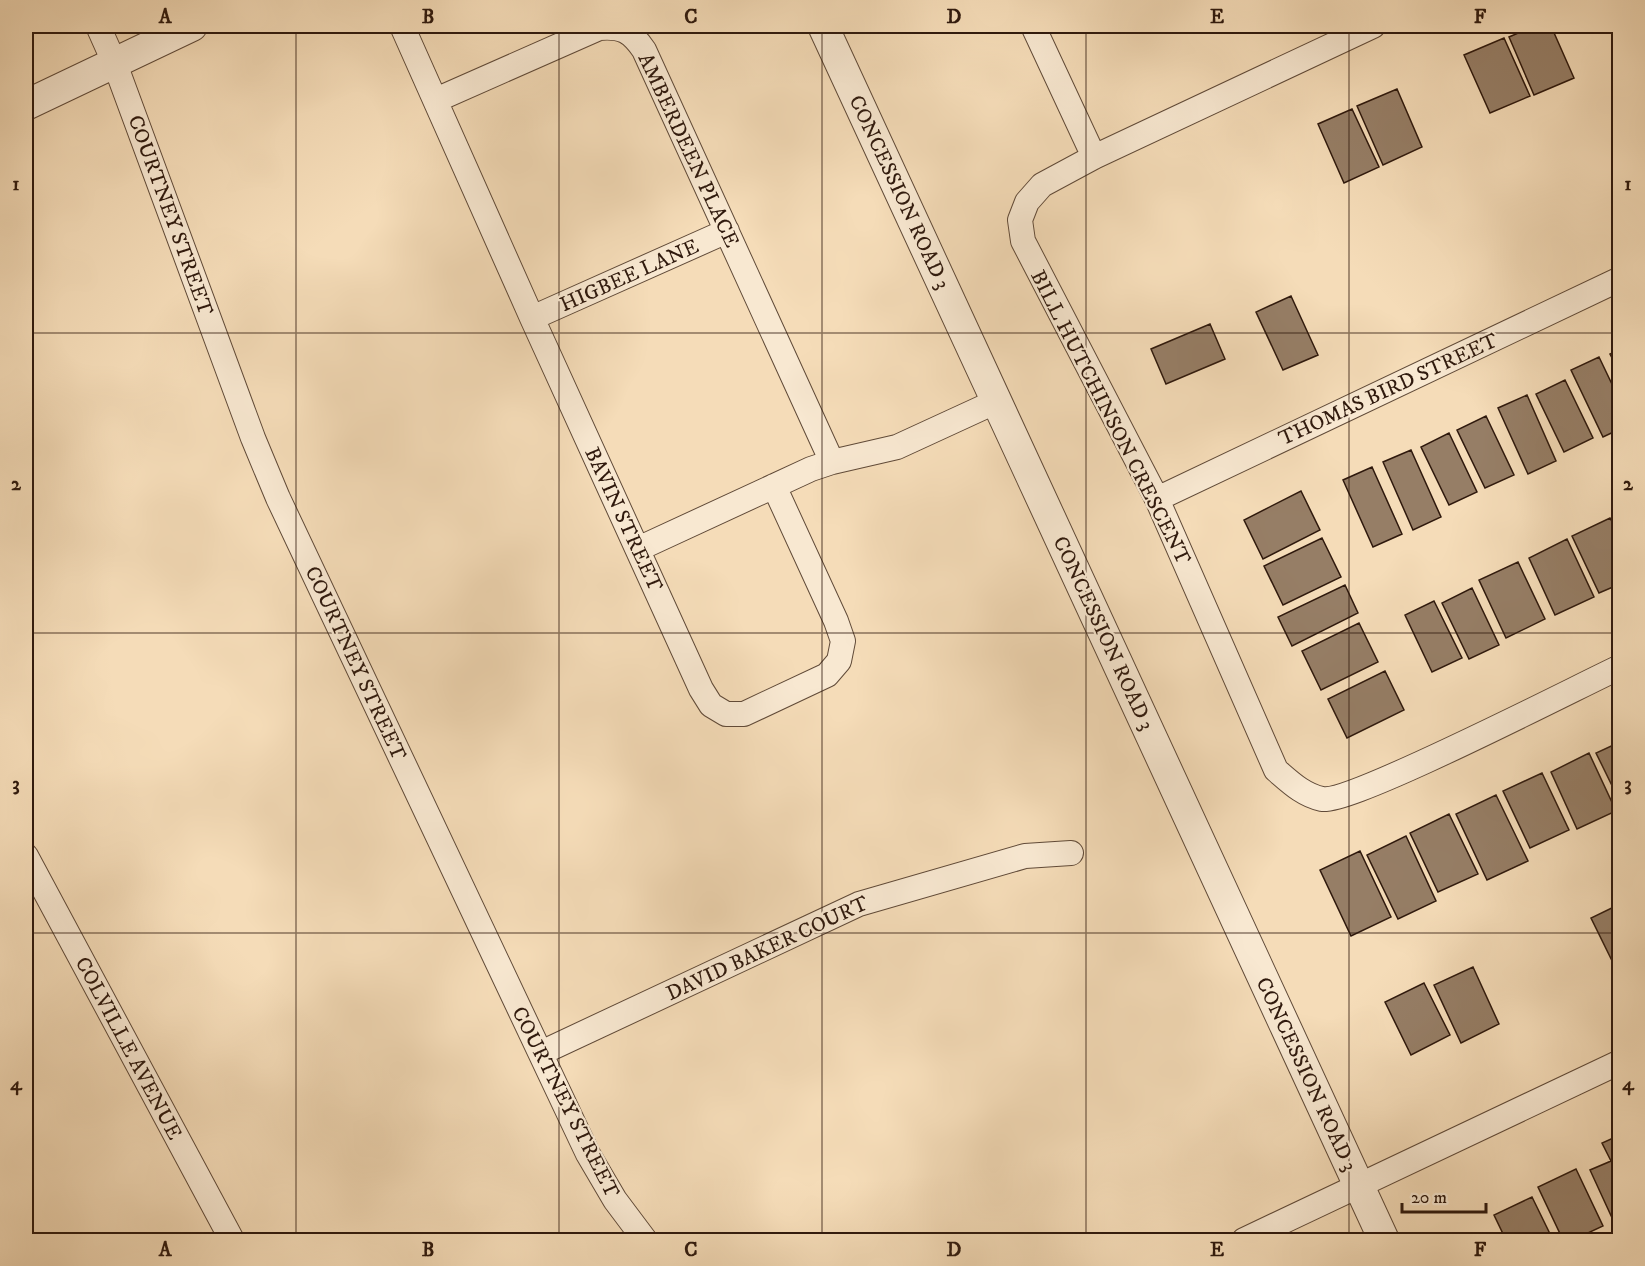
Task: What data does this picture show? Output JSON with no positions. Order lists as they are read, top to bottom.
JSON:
{
  "streets": {
    "street": [
      "AMBERDEEN PLACE",
      "CONCESSION ROAD 3",
      "COURTNEY STREET",
      "HIGBEE LANE",
      "THOMAS BIRD STREET",
      "BILL HUTCHINSON CRESCENT",
      "BAVIN STREET",
      "DAVID BAKER COURT",
      "COLVILLE AVENUE"
    ]
  },
  "crossings": [
    ["AMBERDEEN PLACE", "HIGBEE LANE"],
    ["AMBERDEEN PLACE", "BAVIN STREET"],
    ["COURTNEY STREET", "DAVID BAKER COURT"],
    ["HIGBEE LANE", "BAVIN STREET"],
    ["THOMAS BIRD STREET", "BILL HUTCHINSON CRESCENT"]
  ],
  "scale_bar": "20 m",
  "grid": {
    "columns": [
      "A",
      "B",
      "C",
      "D",
      "E",
      "F"
    ],
    "rows": [
      "1",
      "2",
      "3",
      "4"
    ]
  }
}
